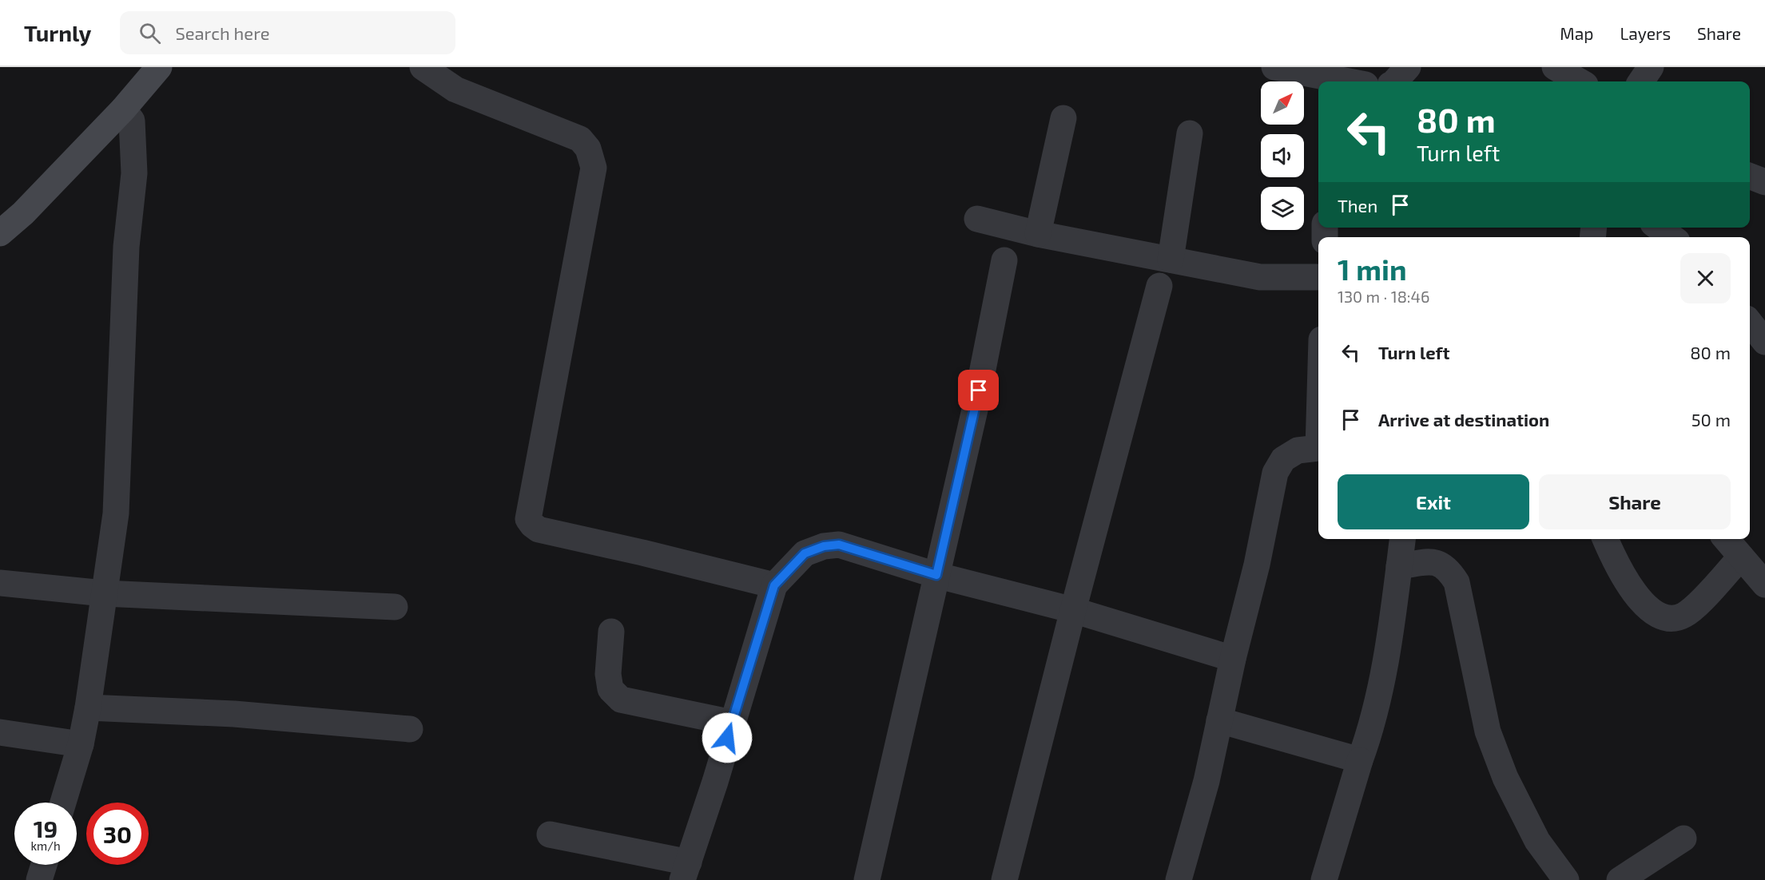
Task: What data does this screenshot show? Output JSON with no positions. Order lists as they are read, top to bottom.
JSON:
{
  "north": "top right",
  "page": {
    "header": "Turnly",
    "search": "Search here",
    "nav": ["Map", "Layers", "Share"],
    "turn": ["80 m", "Turn left"],
    "then": "Then",
    "heading": ["1 min", "130 m · 18:46"],
    "list": [
      {
        "name": "Turn left",
        "value": "80 m"
      },
      {
        "name": "Arrive at destination",
        "value": "50 m"
      }
    ],
    "buttons": ["Exit", "Share"],
    "speed": "19 km/h",
    "limit": "30"
  }
}
